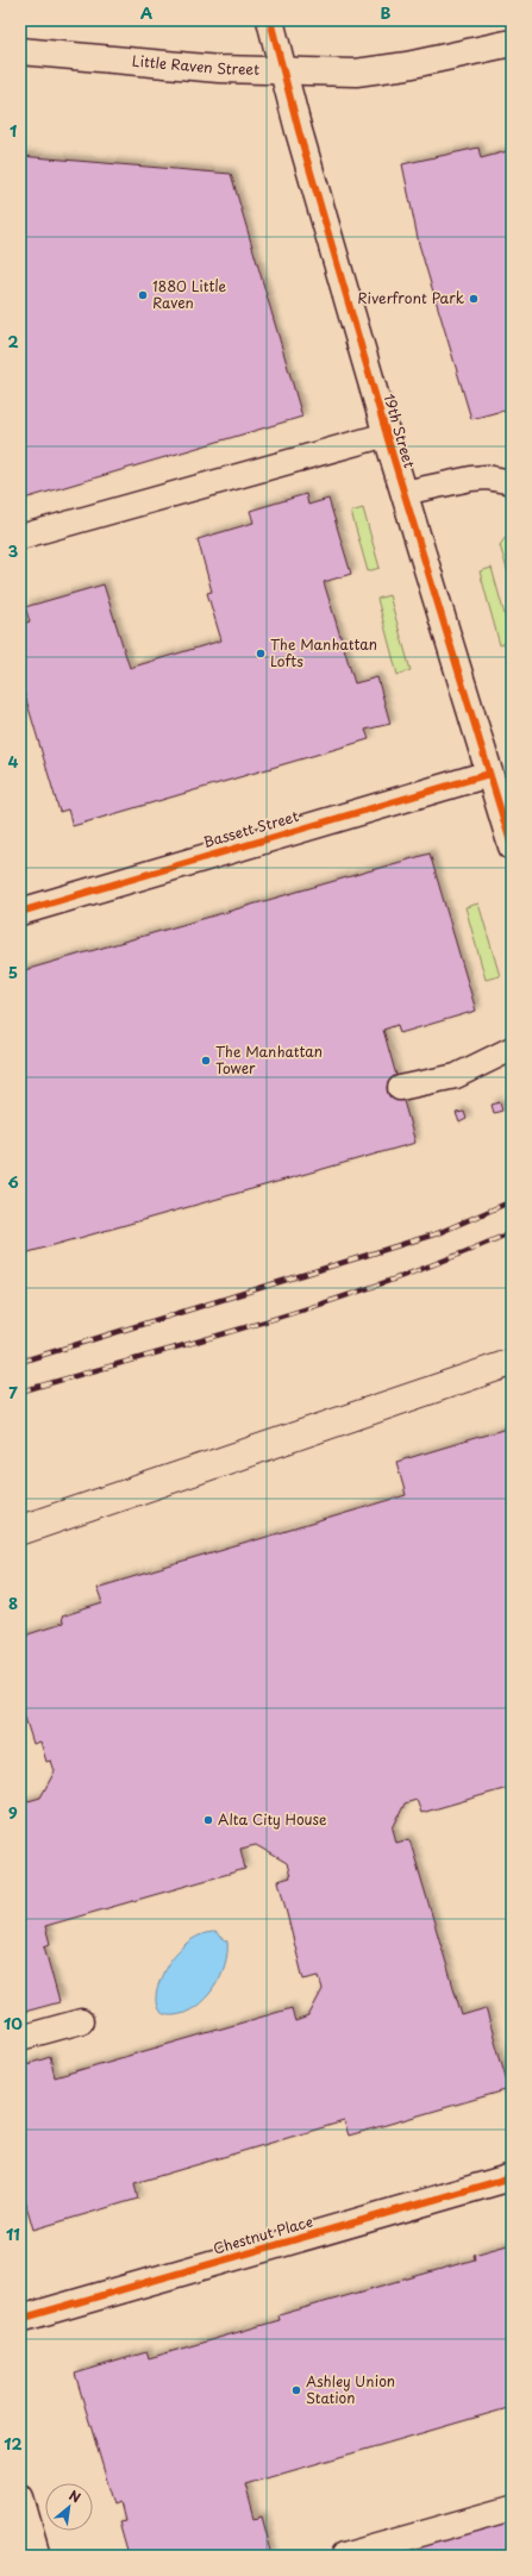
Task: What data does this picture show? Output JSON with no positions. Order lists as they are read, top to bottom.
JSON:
{
  "streets": {
    "street": [
      "Little Raven Street",
      "19th Street",
      "Bassett Street",
      "Chestnut Place"
    ]
  },
  "crossings": [
    ["Little Raven Street", "19th Street"],
    ["19th Street", "Bassett Street"]
  ],
  "places": [
    "1880 Little Raven",
    "Riverfront Park",
    "The Manhattan Lofts",
    "The Manhattan Tower",
    "Alta City House",
    "Ashley Union Station"
  ],
  "north": "top right",
  "grid": {
    "columns": ["A", "B"],
    "rows": [
      "1",
      "2",
      "3",
      "4",
      "5",
      "6",
      "7",
      "8",
      "9",
      "10",
      "11",
      "12"
    ]
  }
}
